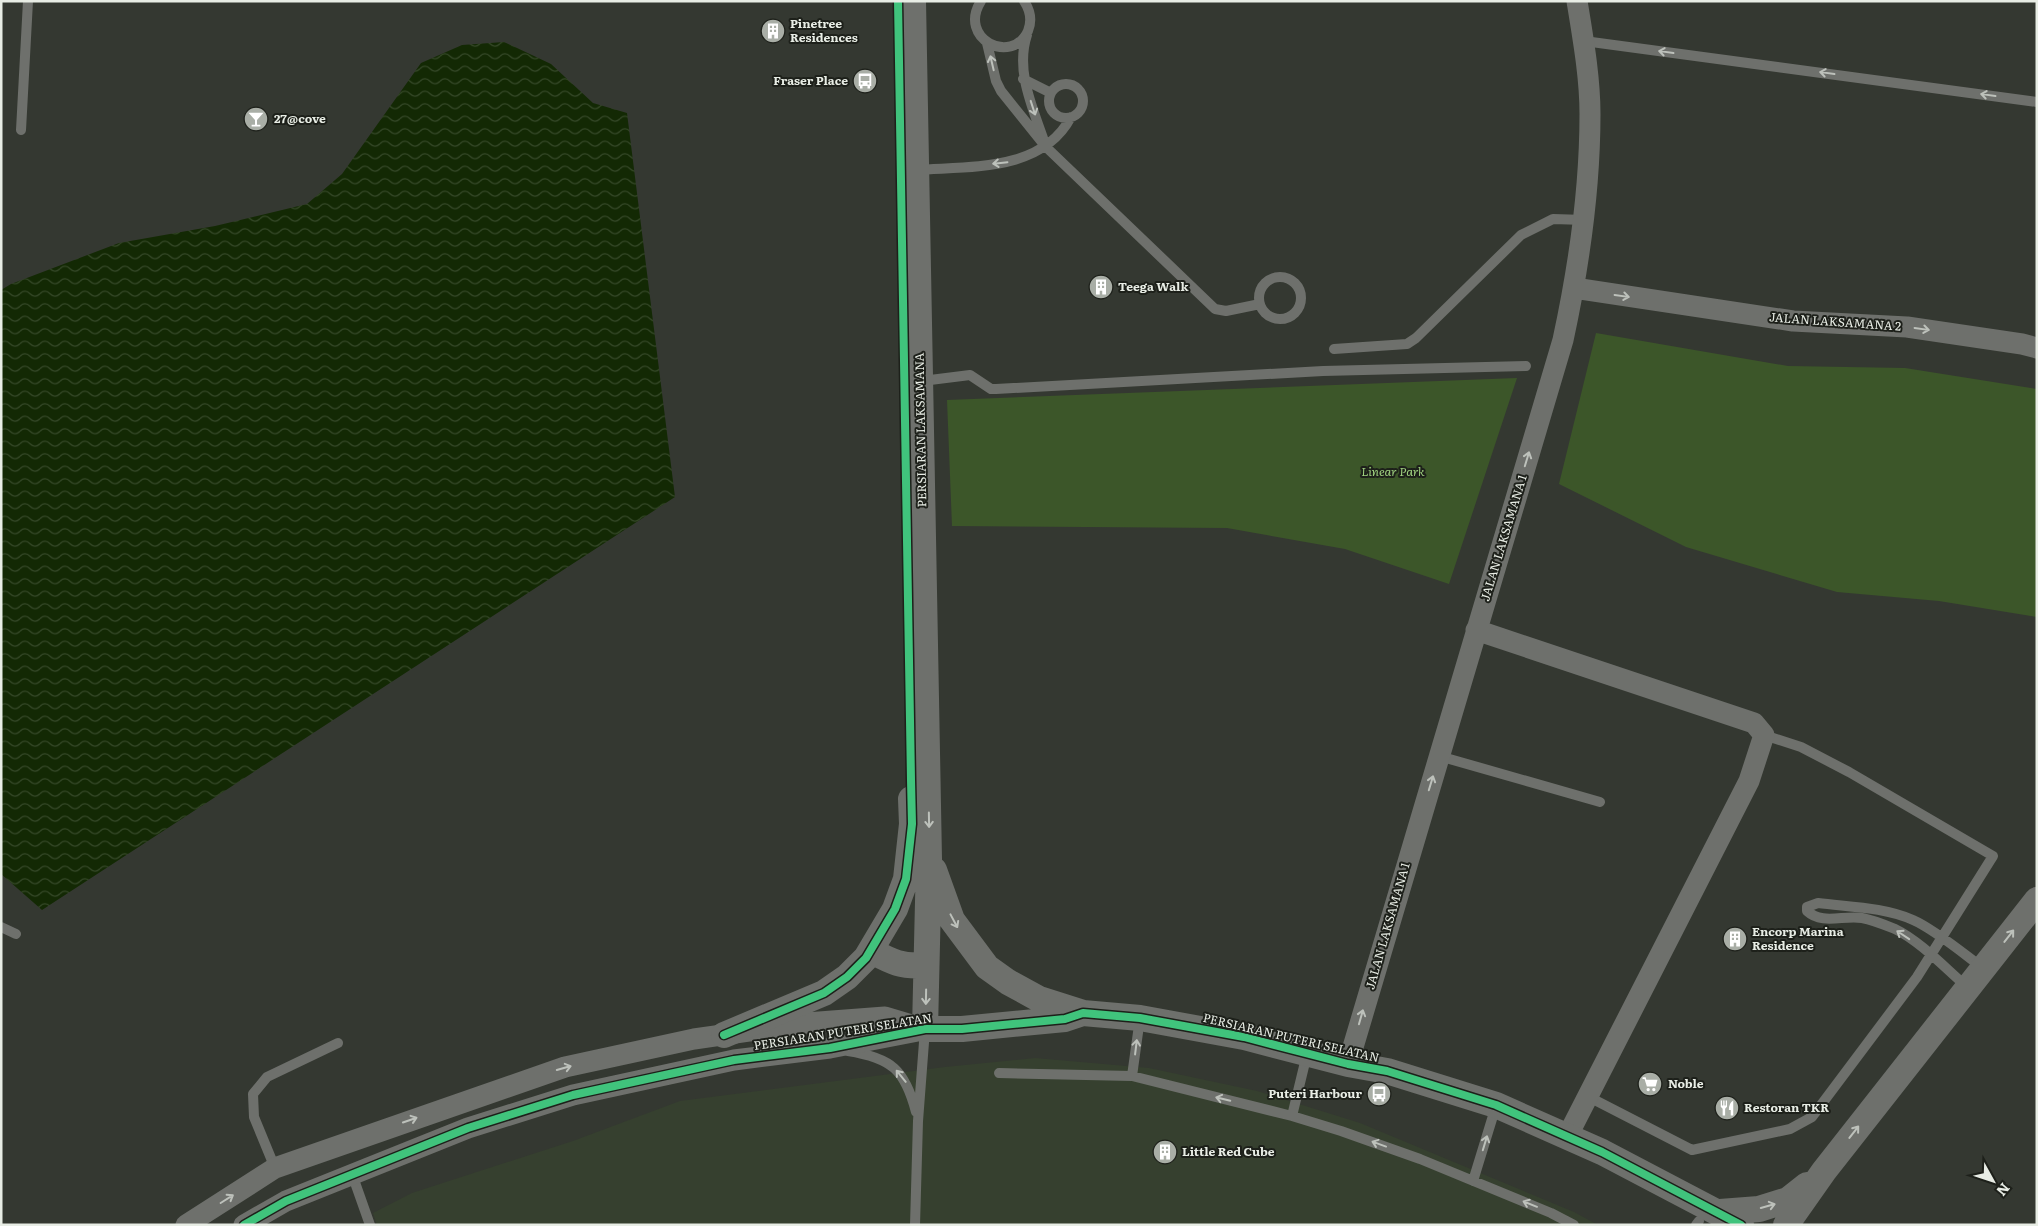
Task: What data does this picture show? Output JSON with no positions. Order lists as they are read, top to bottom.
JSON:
{
  "streets": {
    "street": [
      "JALAN LAKSAMANA 2",
      "PERSIARAN LAKSAMANA",
      "JALAN LAKSAMANA 1",
      "PERSIARAN PUTERI SELATAN"
    ]
  },
  "crossings": [
    ["JALAN LAKSAMANA 2", "JALAN LAKSAMANA 1"],
    ["PERSIARAN LAKSAMANA", "PERSIARAN PUTERI SELATAN"],
    ["JALAN LAKSAMANA 1", "PERSIARAN PUTERI SELATAN"]
  ],
  "one_way": ["JALAN LAKSAMANA 2", "JALAN LAKSAMANA 1"],
  "parks": ["Linear Park"],
  "places": {
    "building": [
      "Pinetree Residences",
      "Teega Walk",
      "Encorp Marina Residence",
      "Little Red Cube"
    ],
    "bus stop": ["Fraser Place", "Puteri Harbour"],
    "bar": ["27@cove"],
    "supermarket": ["Noble"],
    "restaurant": ["Restoran TKR"]
  },
  "north": "bottom right"
}
